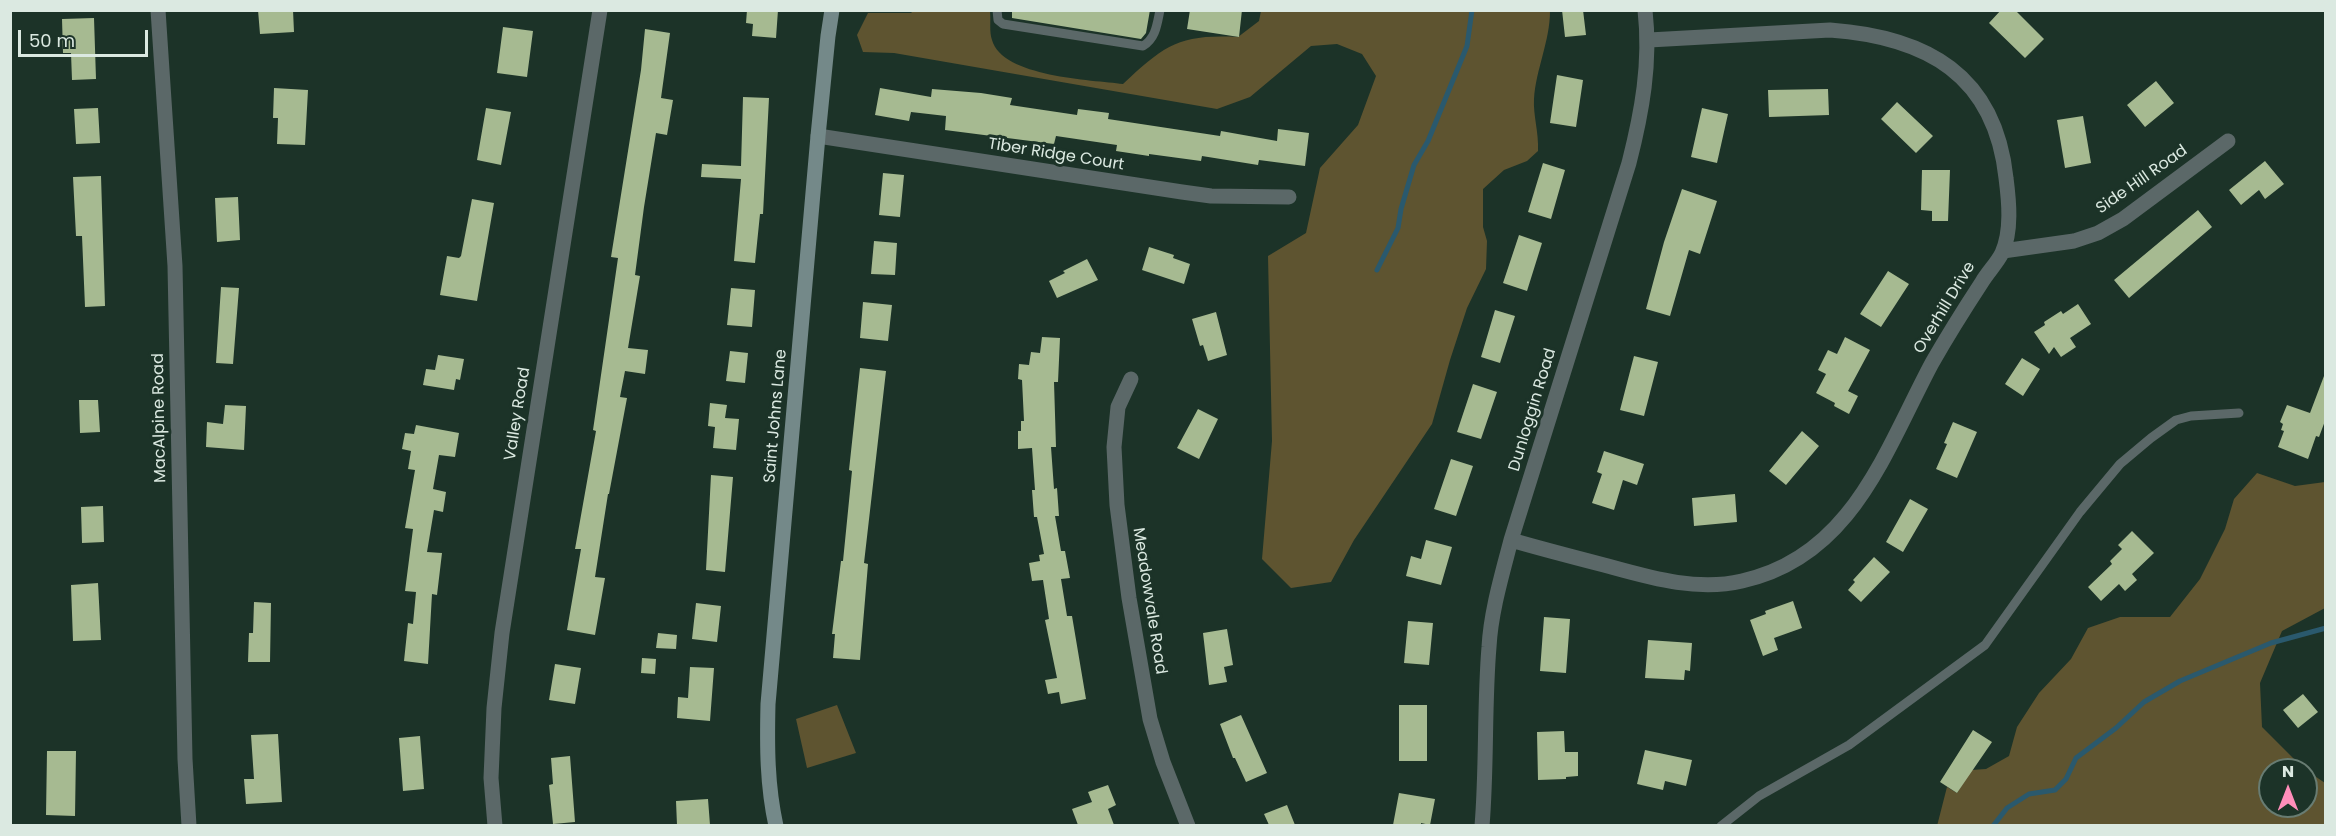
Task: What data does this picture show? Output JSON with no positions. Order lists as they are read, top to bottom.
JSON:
{
  "streets": {
    "street": [
      "Tiber Ridge Court",
      "Side Hill Road",
      "Overhill Drive",
      "Dunloggin Road",
      "Valley Road",
      "Saint Johns Lane",
      "MacAlpine Road",
      "Meadowvale Road"
    ]
  },
  "crossings": [
    ["Tiber Ridge Court", "Saint Johns Lane"],
    ["Side Hill Road", "Overhill Drive"],
    ["Overhill Drive", "Dunloggin Road"]
  ],
  "scale_bar": "50 m",
  "north": "top"
}
